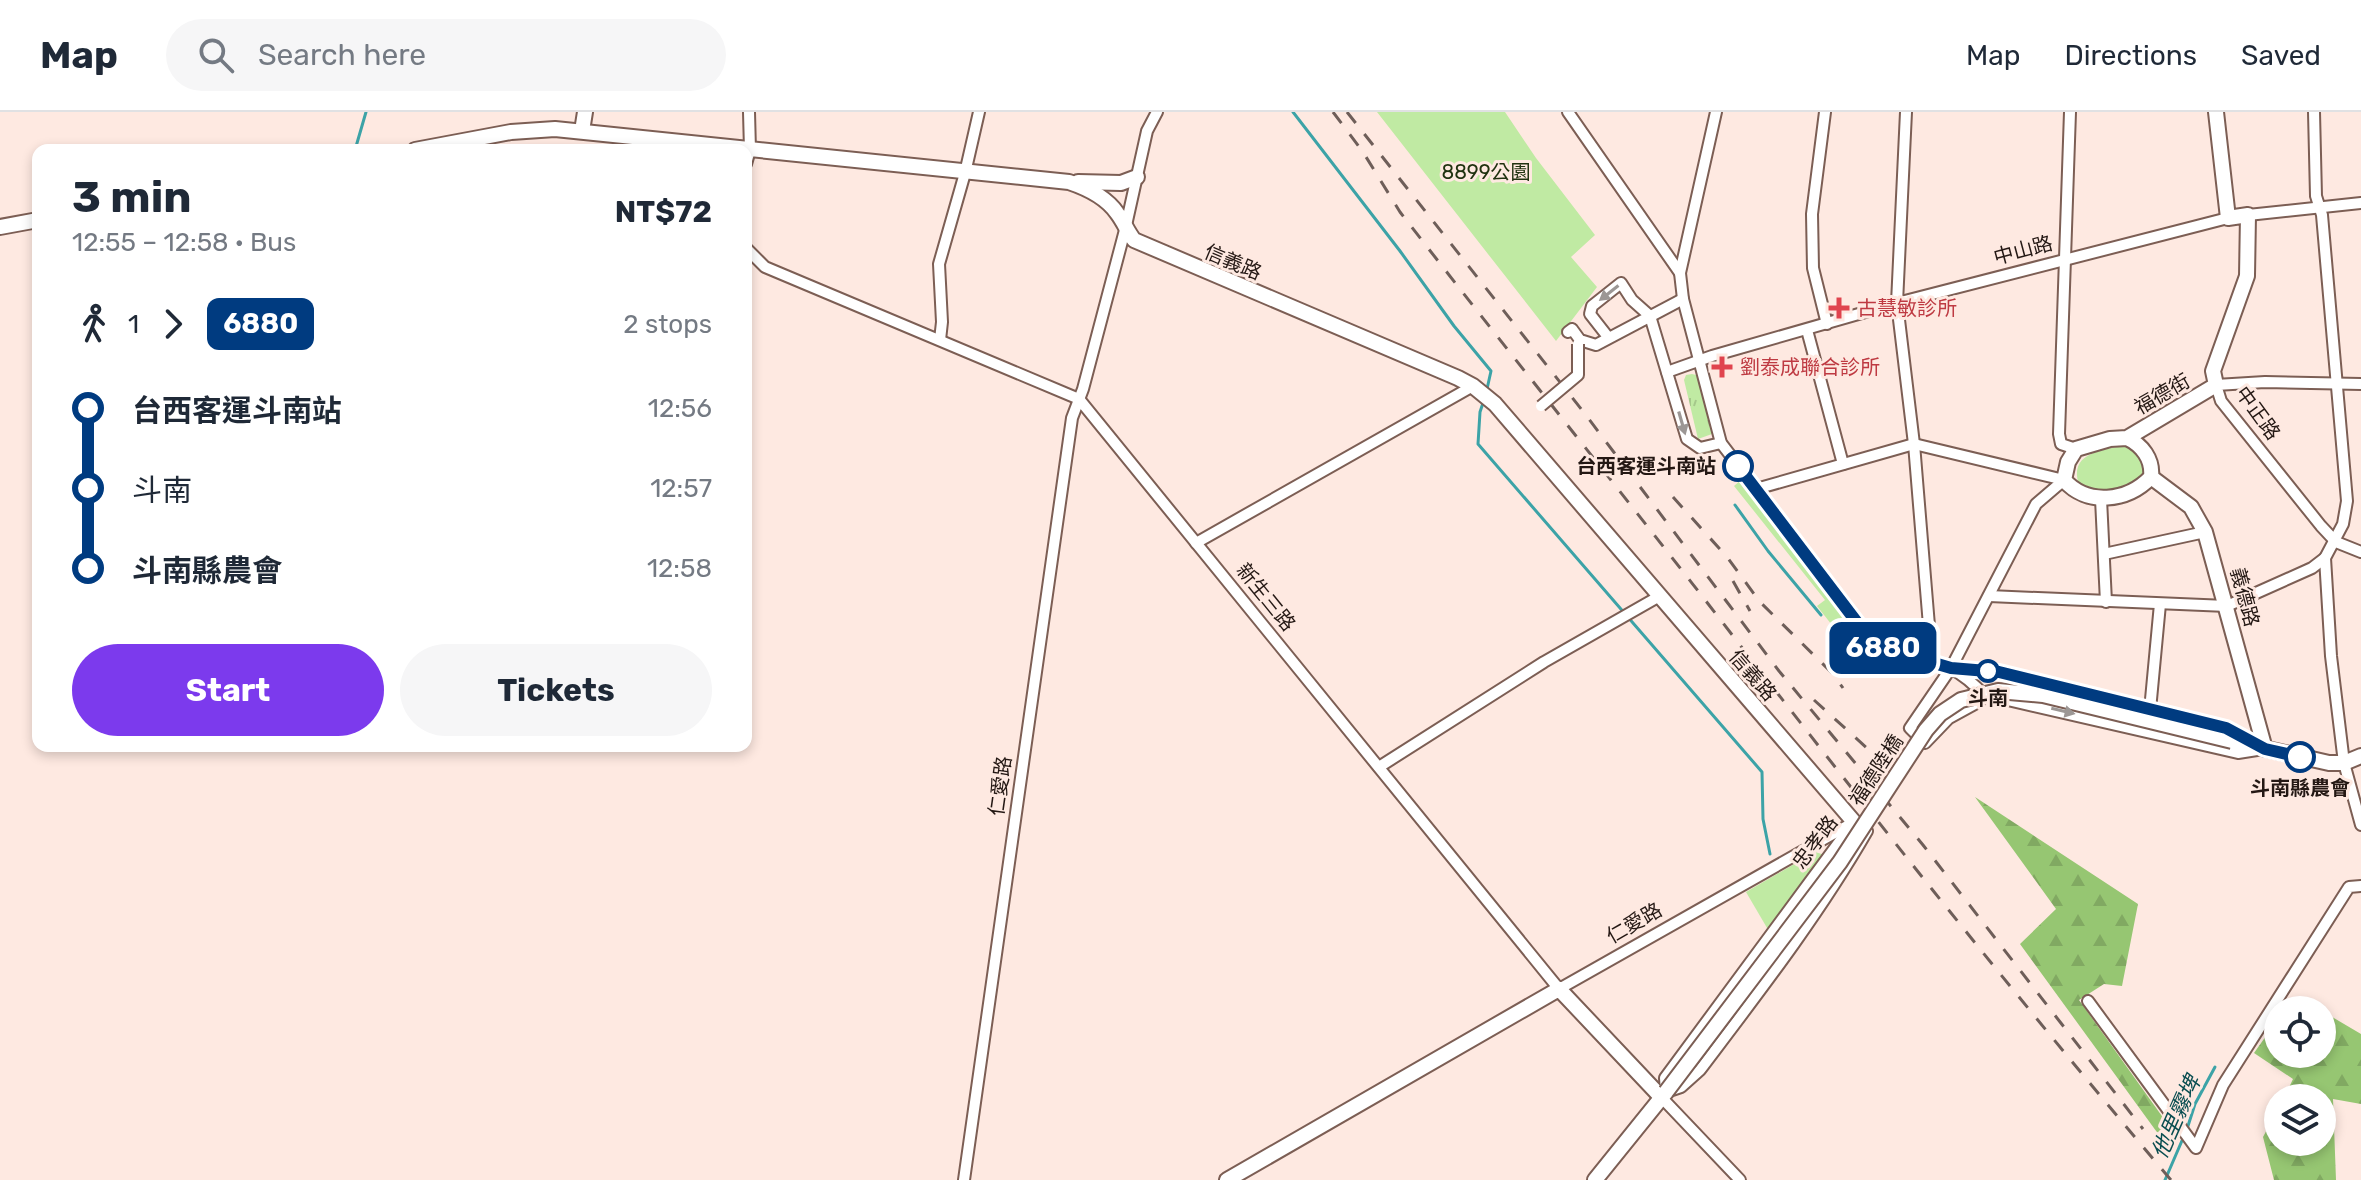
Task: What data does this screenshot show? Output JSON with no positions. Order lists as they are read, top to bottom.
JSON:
{
  "streets": {
    "main road": [
      "中山路",
      "信義路",
      "福德街",
      "中正路",
      "新生三路",
      "義德路",
      "福德陸橋",
      "仁愛路",
      "忠孝路"
    ]
  },
  "crossings": [
    ["中山路", "中正路"],
    ["信義路", "仁愛路"],
    ["信義路", "忠孝路"],
    ["福德街", "中正路"],
    ["福德街", "義德路"],
    ["新生三路", "福德陸橋"],
    ["新生三路", "仁愛路"],
    ["新生三路", "忠孝路"],
    ["義德路", "福德陸橋"],
    ["福德陸橋", "忠孝路"],
    ["仁愛路", "忠孝路"]
  ],
  "water": ["他里霧埤"],
  "parks": ["8899公園"],
  "places": {
    "health": ["古慧敏診所", "劉泰成聯合診所"],
    "other": ["台西客運斗南站", "斗南", "斗南縣農會"]
  },
  "lines": ["bus line 6880"],
  "page": {
    "header": "Map",
    "search": "Search here",
    "nav": ["Map", "Directions", "Saved"],
    "on_map": "6880",
    "heading": ["3 min", "12:55 – 12:58 · Bus", "NT$72"],
    "legs": ["1", "6880", "2 stops"],
    "list": [
      {
        "name": "台西客運斗南站",
        "value": "12:56"
      },
      {
        "name": "斗南",
        "value": "12:57"
      },
      {
        "name": "斗南縣農會",
        "value": "12:58"
      }
    ],
    "buttons": ["Start", "Tickets"]
  }
}
